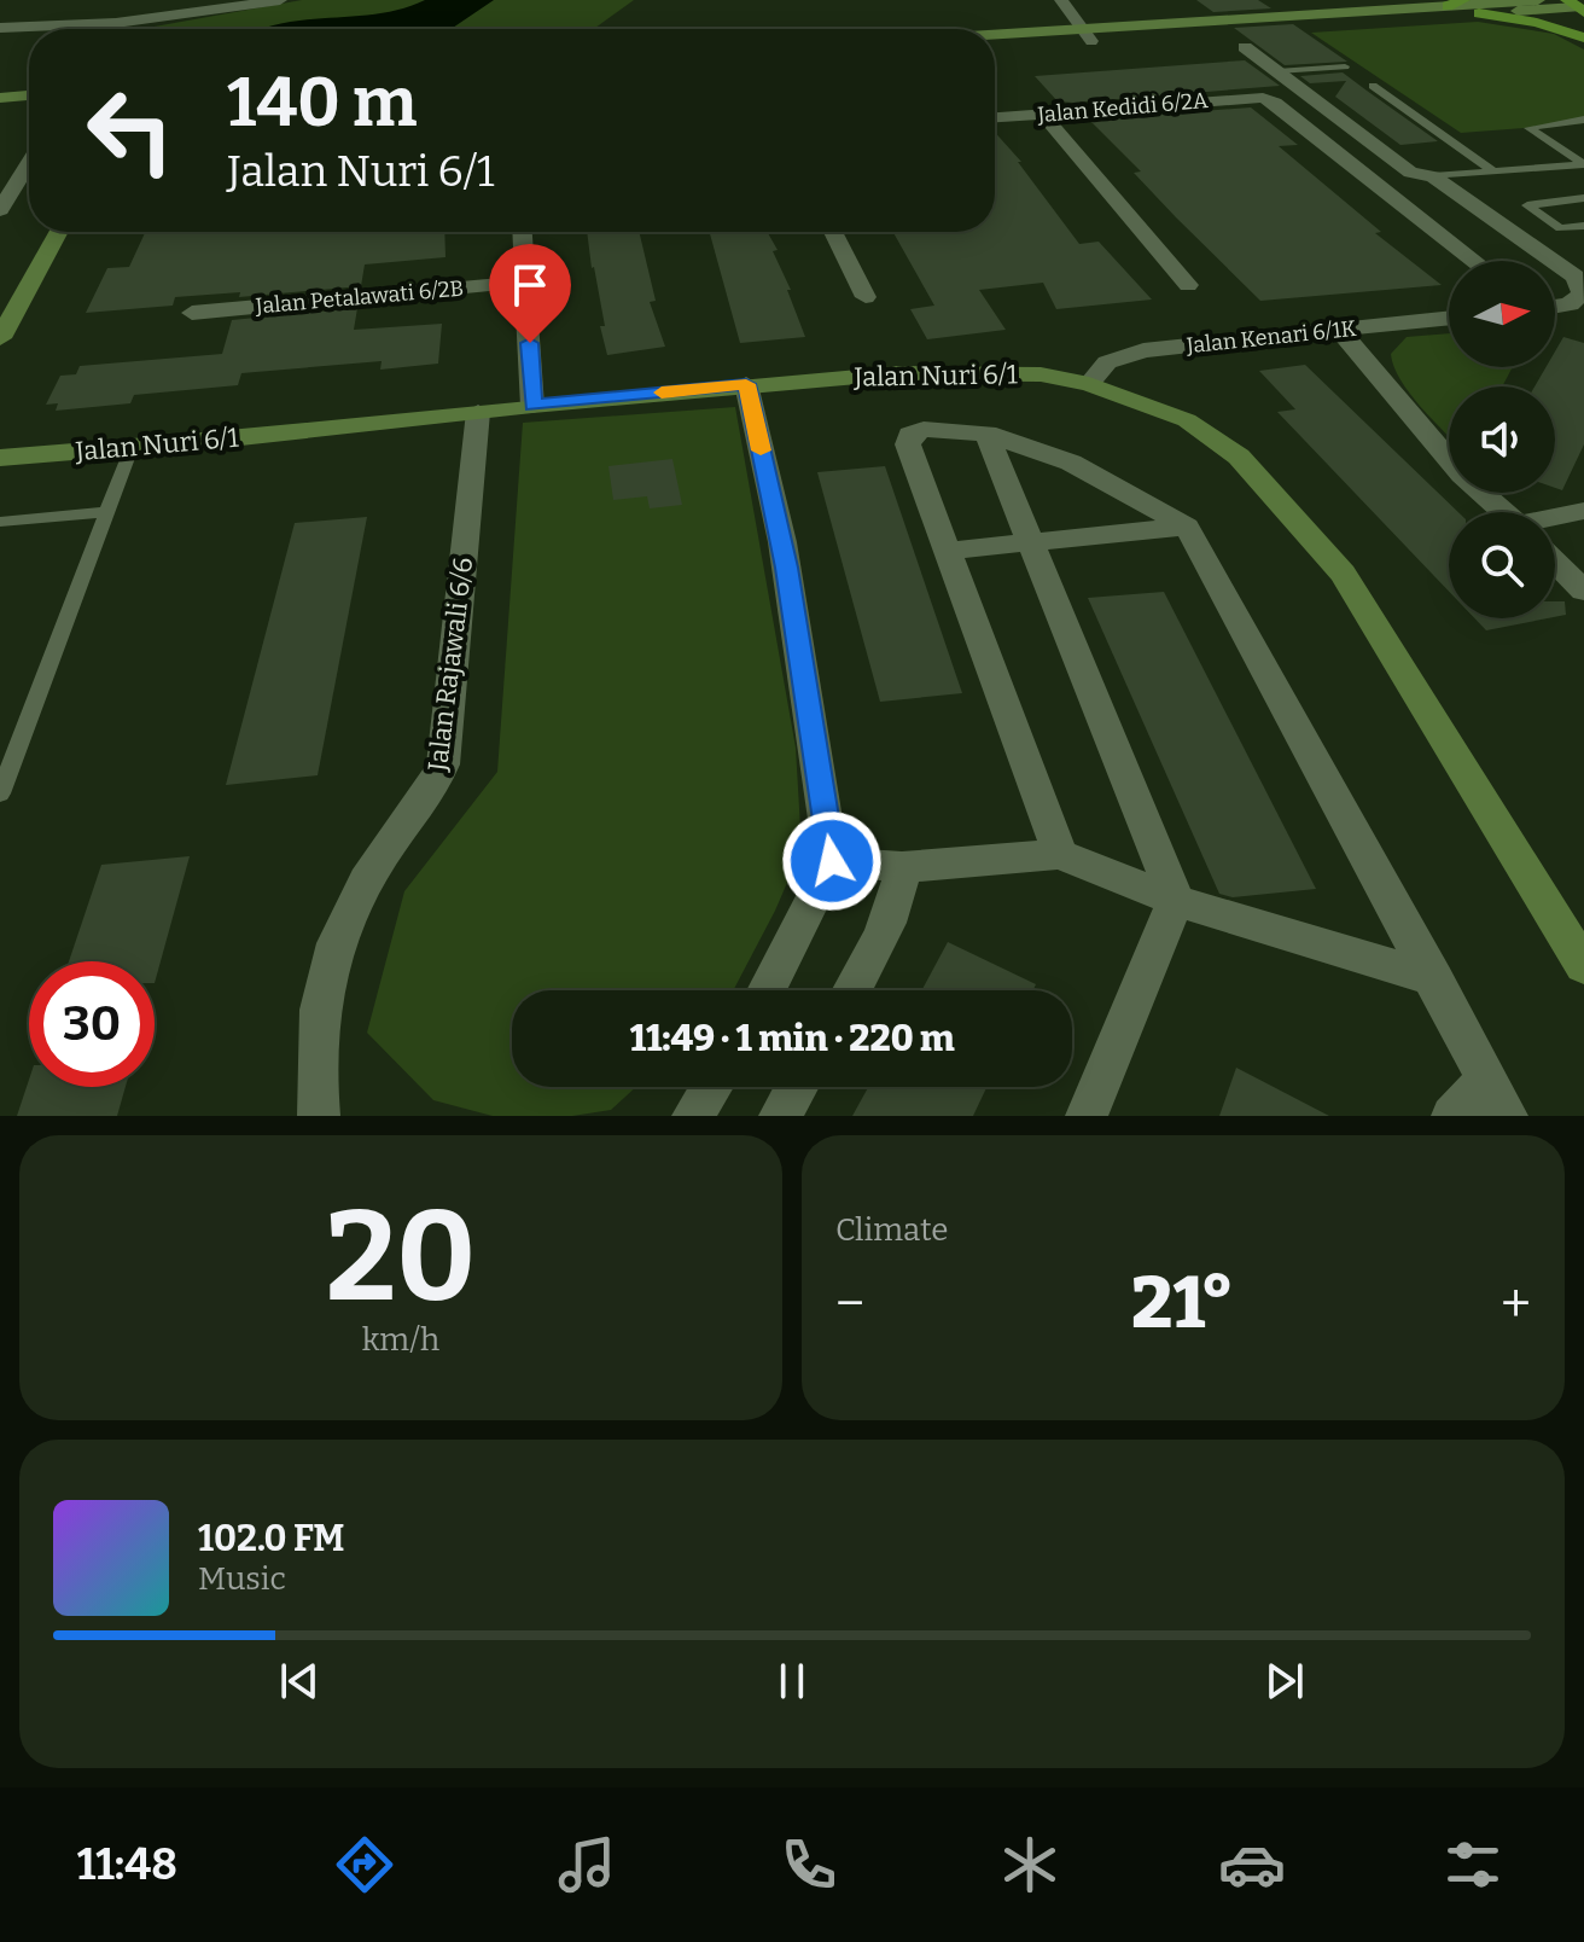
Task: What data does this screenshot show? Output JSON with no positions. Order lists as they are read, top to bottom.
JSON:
{
  "streets": {
    "main road": ["Jalan Nuri 6/1"],
    "street": [
      "Jalan Kedidi 6/2A",
      "Jalan Petalawati 6/2B",
      "Jalan Kenari 6/1K",
      "Jalan Rajawali 6/6"
    ]
  },
  "crossings": [
    ["Jalan Kenari 6/1K", "Jalan Nuri 6/1"],
    ["Jalan Nuri 6/1", "Jalan Rajawali 6/6"]
  ],
  "north": "right",
  "page": {
    "turn": ["140 m", "Jalan Nuri 6/1"],
    "limit": "30",
    "trip": "11:49 · 1 min · 220 m",
    "tile": [
      ["20", "km/h"],
      "Climate"
    ],
    "heat": ["−", "21°", "+"],
    "song": ["102.0 FM", "Music"],
    "tabs": "11:48"
  }
}
